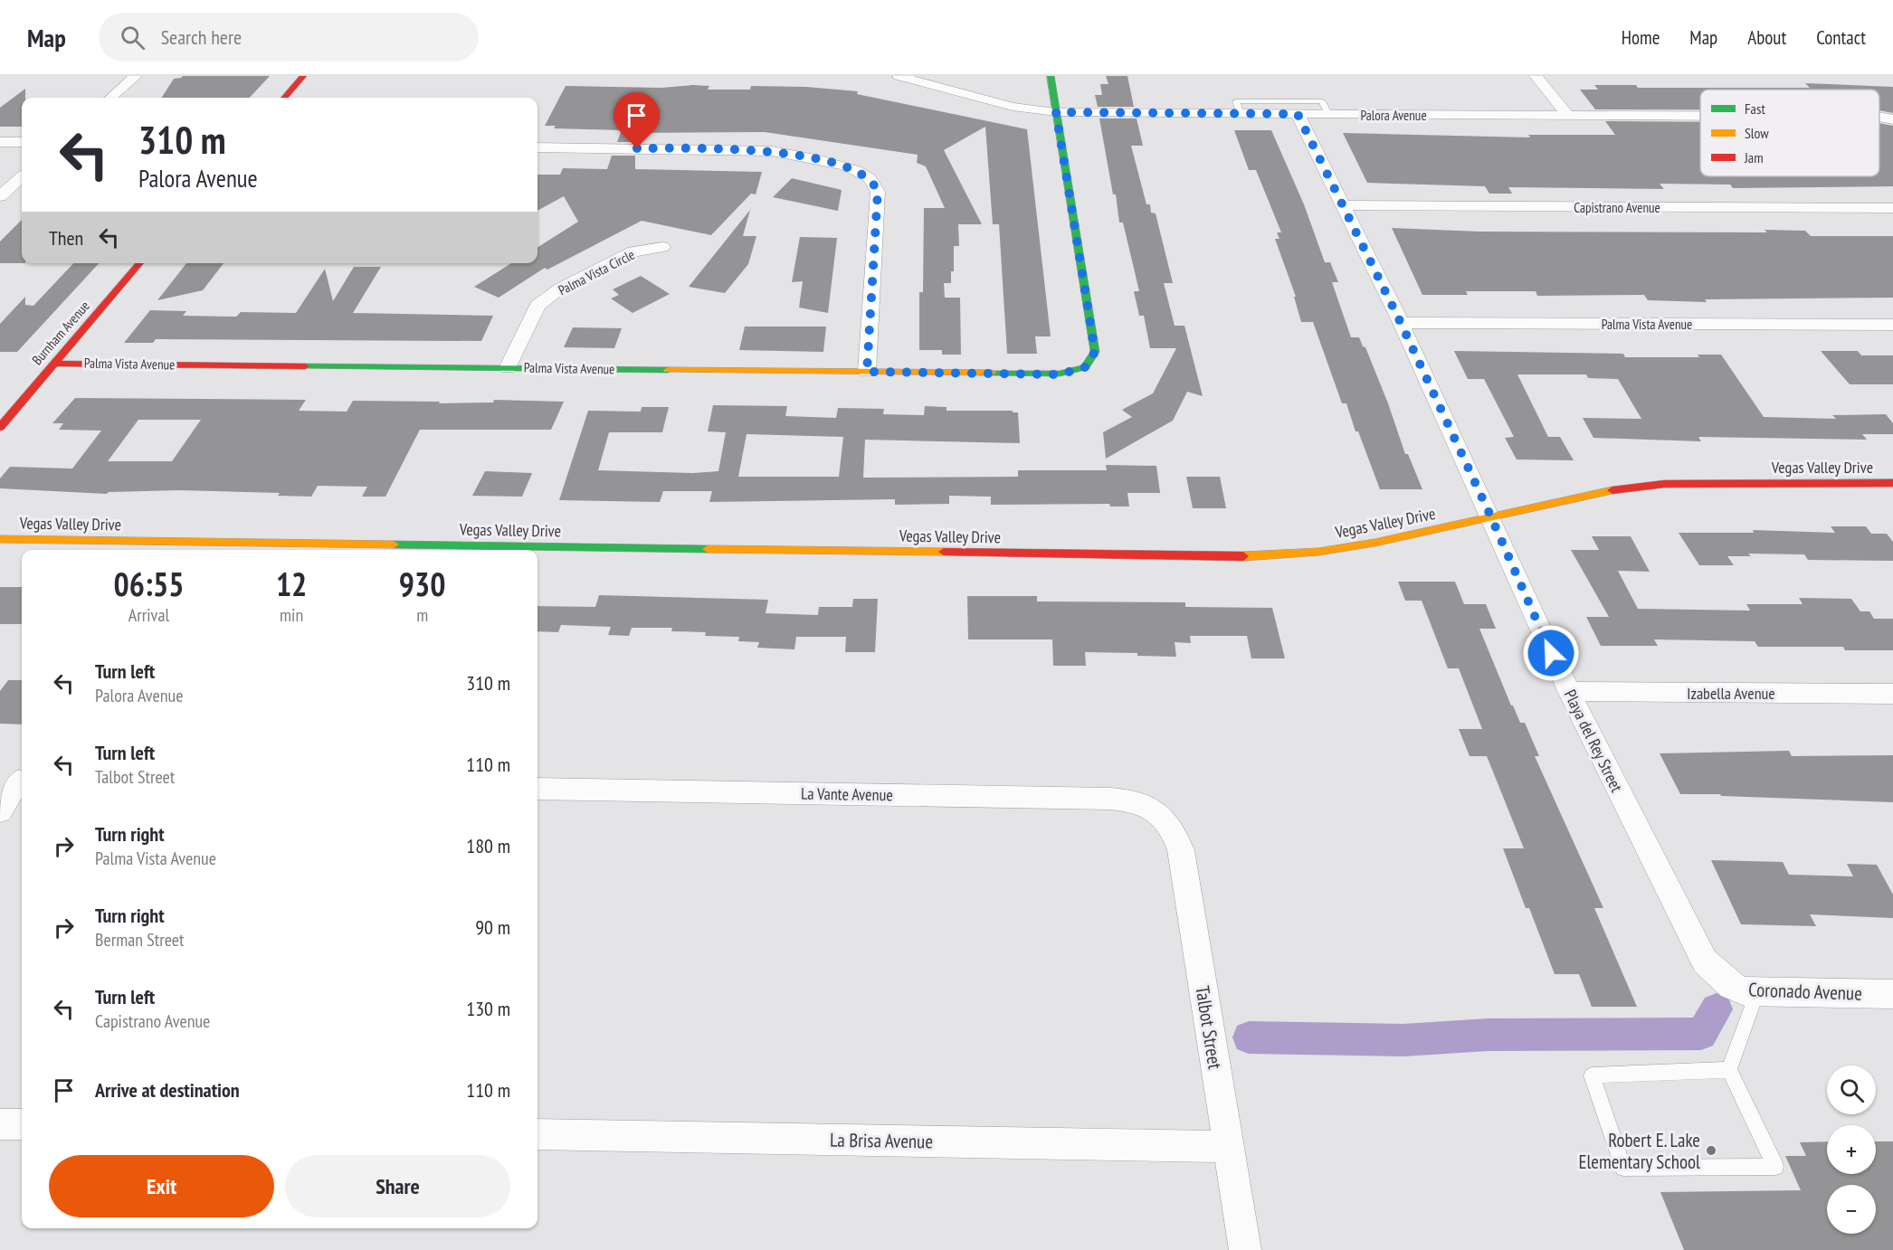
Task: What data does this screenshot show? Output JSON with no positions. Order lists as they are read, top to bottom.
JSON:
{
  "streets": {
    "street": [
      "Palora Avenue",
      "Capistrano Avenue",
      "Palma Vista Circle",
      "Palma Vista Avenue",
      "Burnham Avenue",
      "Vegas Valley Drive",
      "Izabella Avenue",
      "Playa del Rey Street",
      "La Vante Avenue",
      "Coronado Avenue",
      "Talbot Street",
      "La Brisa Avenue"
    ]
  },
  "crossings": [
    ["Palora Avenue", "Palma Vista Avenue"],
    ["Palora Avenue", "Playa del Rey Street"],
    ["Capistrano Avenue", "Playa del Rey Street"],
    ["Palma Vista Circle", "Palma Vista Avenue"],
    ["Palma Vista Avenue", "Burnham Avenue"],
    ["Palma Vista Avenue", "Playa del Rey Street"],
    ["Vegas Valley Drive", "Playa del Rey Street"],
    ["Izabella Avenue", "Playa del Rey Street"],
    ["Playa del Rey Street", "Coronado Avenue"],
    ["La Vante Avenue", "Talbot Street"],
    ["Talbot Street", "La Brisa Avenue"]
  ],
  "places": ["Robert E. Lake Elementary School"],
  "legend": ["Fast", "Slow", "Jam"],
  "page": {
    "header": "Map",
    "search": "Search here",
    "nav": [
      "Home",
      "Map",
      "About",
      "Contact"
    ],
    "turn": ["310 m", "Palora Avenue"],
    "then": "Then",
    "eta": [
      "06:55",
      "Arrival",
      "12",
      "min",
      "930",
      "m"
    ],
    "list": [
      {
        "name": "Turn left",
        "note": "Palora Avenue",
        "value": "310 m"
      },
      {
        "name": "Turn left",
        "note": "Talbot Street",
        "value": "110 m"
      },
      {
        "name": "Turn right",
        "note": "Palma Vista Avenue",
        "value": "180 m"
      },
      {
        "name": "Turn right",
        "note": "Berman Street",
        "value": "90 m"
      },
      {
        "name": "Turn left",
        "note": "Capistrano Avenue",
        "value": "130 m"
      },
      {
        "name": "Arrive at destination",
        "value": "110 m"
      }
    ],
    "map_buttons": ["+", "−"],
    "buttons": ["Exit", "Share"]
  }
}
